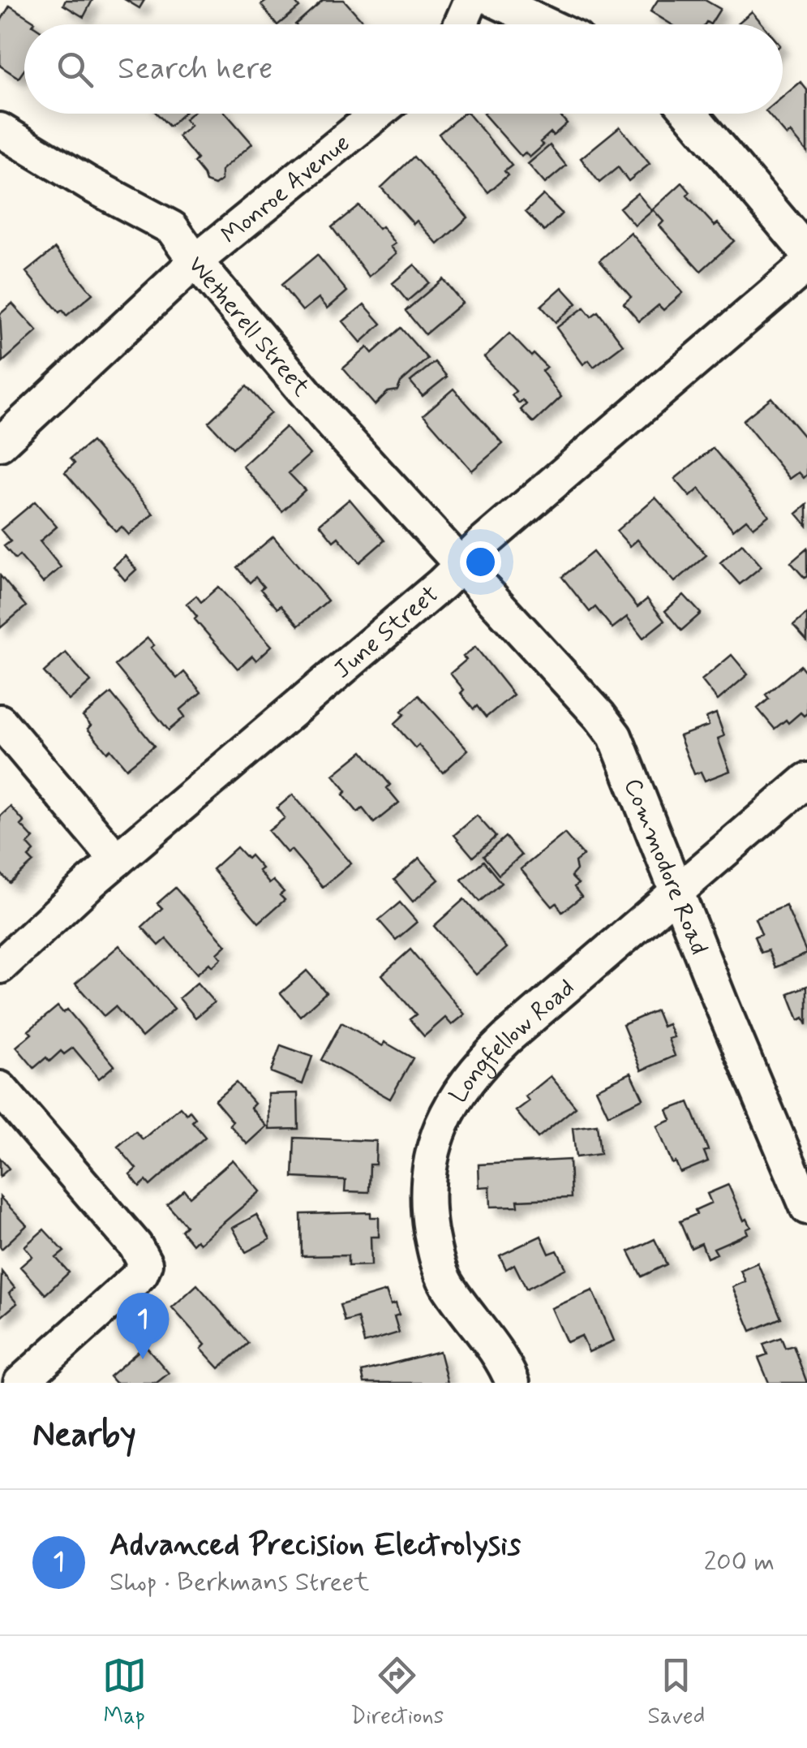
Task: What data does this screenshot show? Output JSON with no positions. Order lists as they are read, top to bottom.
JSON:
{
  "streets": {
    "street": [
      "Monroe Avenue",
      "Wetherell Street",
      "June Street",
      "Commodore Road",
      "Longfellow Road"
    ]
  },
  "crossings": [
    ["Monroe Avenue", "Wetherell Street"],
    ["Wetherell Street", "June Street"],
    ["Wetherell Street", "Commodore Road"],
    ["June Street", "Commodore Road"],
    ["Commodore Road", "Longfellow Road"]
  ],
  "page": {
    "search": "Search here",
    "pins": "1",
    "heading": "Nearby",
    "list": [
      {
        "mark": "1",
        "name": "Advanced Precision Electrolysis",
        "note": "Shop · Berkmans Street",
        "value": "200 m"
      }
    ],
    "nav": ["Map", "Directions", "Saved"]
  }
}
